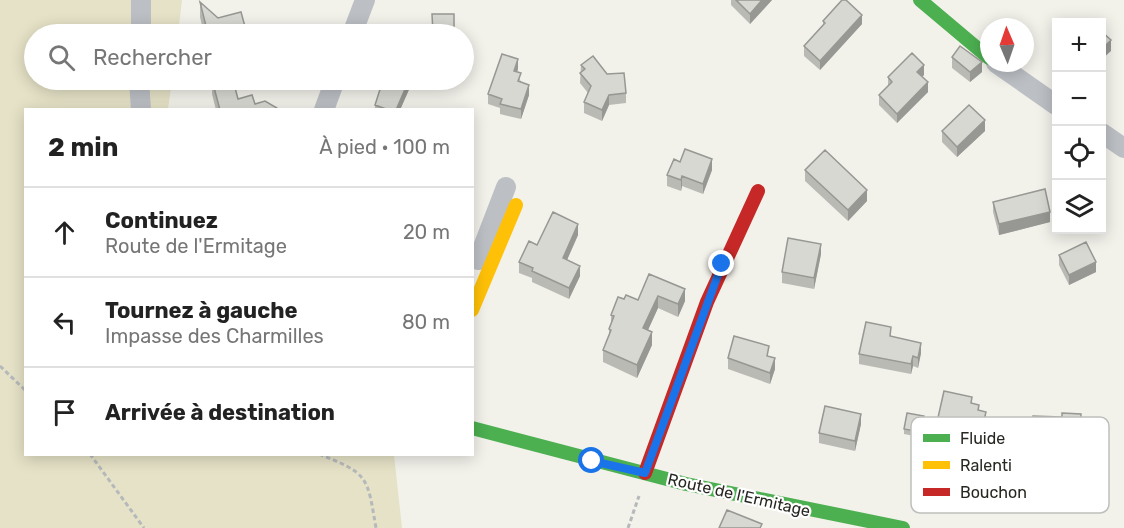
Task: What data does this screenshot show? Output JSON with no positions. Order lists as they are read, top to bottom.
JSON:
{
  "streets": {
    "street": ["Route de l'Ermitage"]
  },
  "legend": ["Fluide", "Ralenti", "Bouchon"],
  "north": "top",
  "page": {
    "map_buttons": ["+", "−"],
    "search": "Rechercher",
    "heading": ["2 min", "À pied · 100 m"],
    "list": [
      ["Continuez", "Route de l'Ermitage", "20 m"],
      ["Tournez à gauche", "Impasse des Charmilles", "80 m"],
      "Arrivée à destination"
    ]
  }
}
